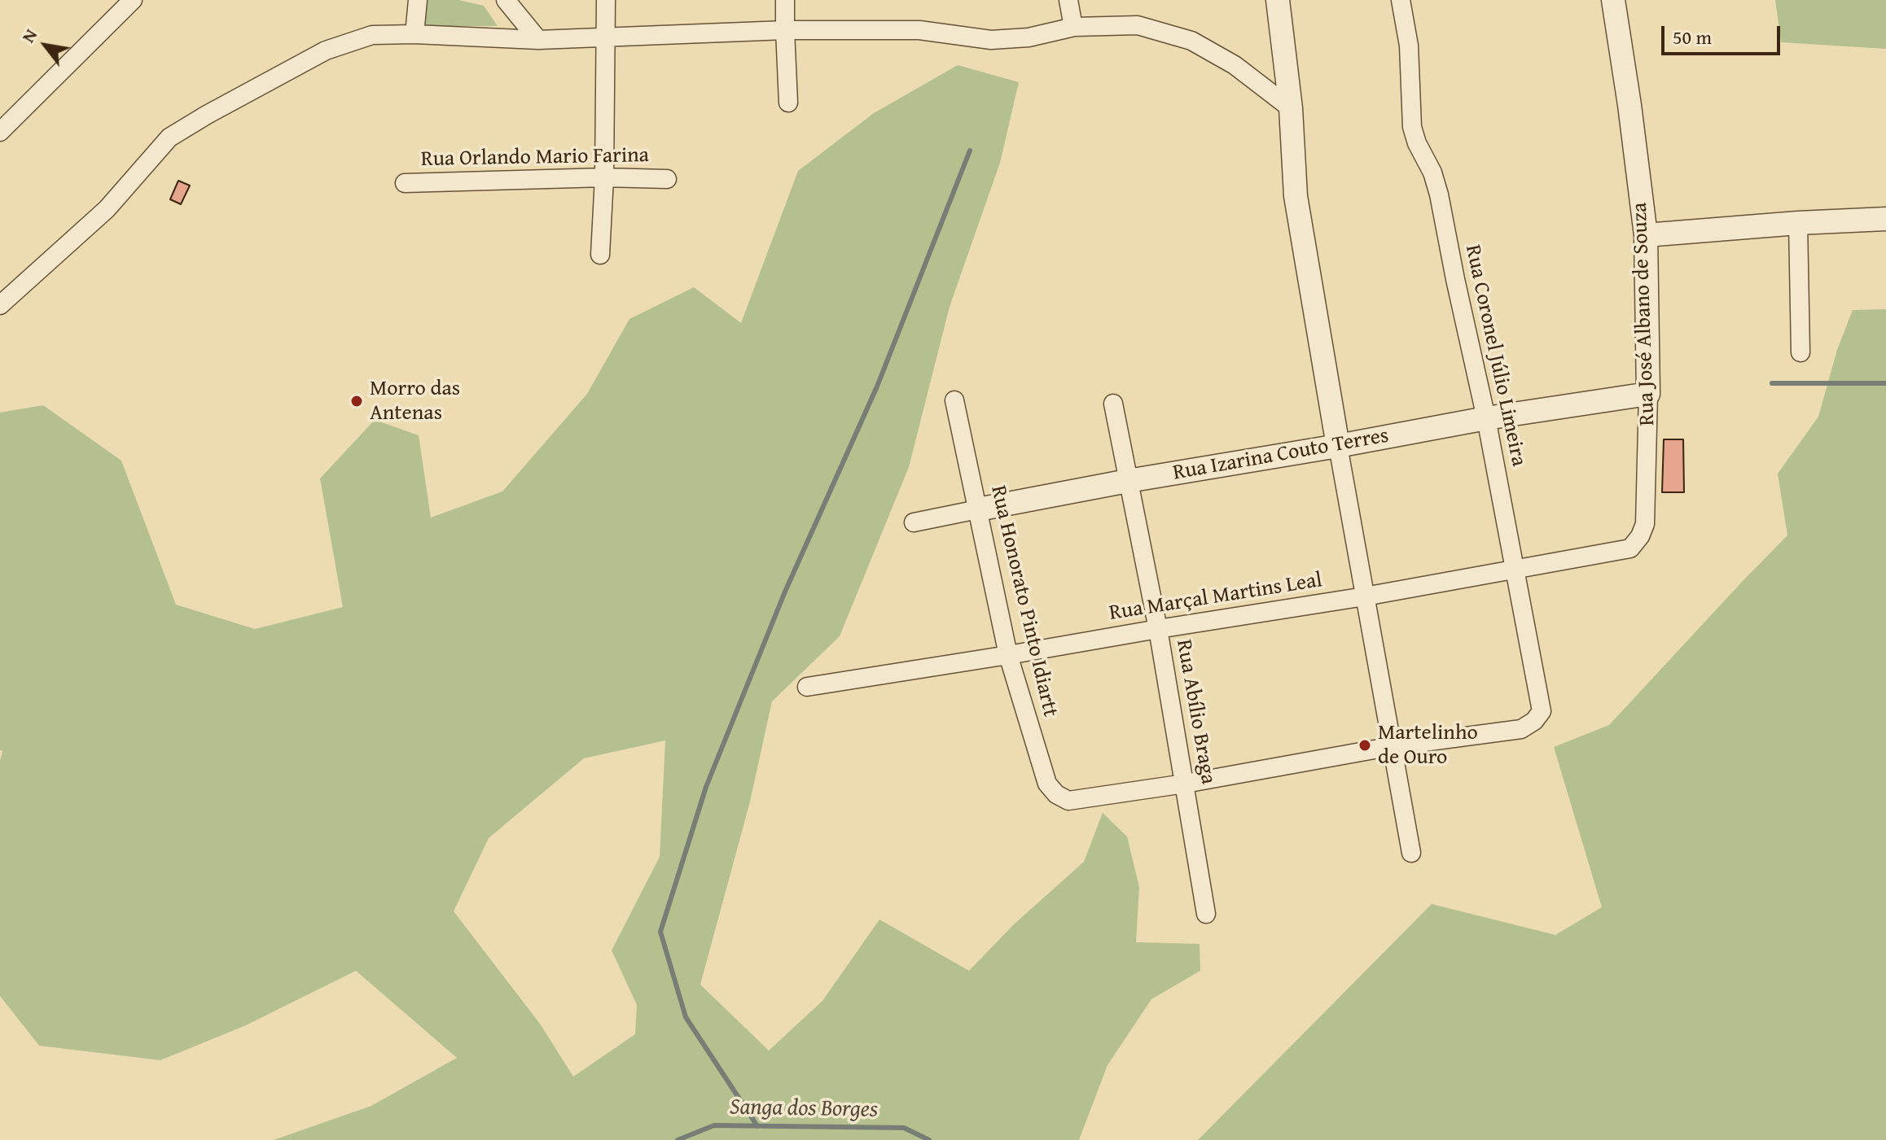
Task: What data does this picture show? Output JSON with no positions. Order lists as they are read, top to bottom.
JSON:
{
  "streets": {
    "street": [
      "Rua Orlando Mario Farina",
      "Rua José Albano de Souza",
      "Rua Coronel Júlio Limeira",
      "Rua Izarina Couto Terres",
      "Rua Marçal Martins Leal",
      "Rua Honorato Pinto Idiartt",
      "Rua Abílio Braga"
    ]
  },
  "crossings": [
    ["Rua José Albano de Souza", "Rua Izarina Couto Terres"],
    ["Rua José Albano de Souza", "Rua Marçal Martins Leal"],
    ["Rua Coronel Júlio Limeira", "Rua Izarina Couto Terres"],
    ["Rua Coronel Júlio Limeira", "Rua Marçal Martins Leal"],
    ["Rua Izarina Couto Terres", "Rua Honorato Pinto Idiartt"],
    ["Rua Izarina Couto Terres", "Rua Abílio Braga"],
    ["Rua Marçal Martins Leal", "Rua Honorato Pinto Idiartt"],
    ["Rua Marçal Martins Leal", "Rua Abílio Braga"],
    ["Rua Honorato Pinto Idiartt", "Rua Abílio Braga"]
  ],
  "water": ["Sanga dos Borges"],
  "places": ["Morro das Antenas", "Martelinho de Ouro"],
  "scale_bar": "50 m",
  "north": "top left"
}
